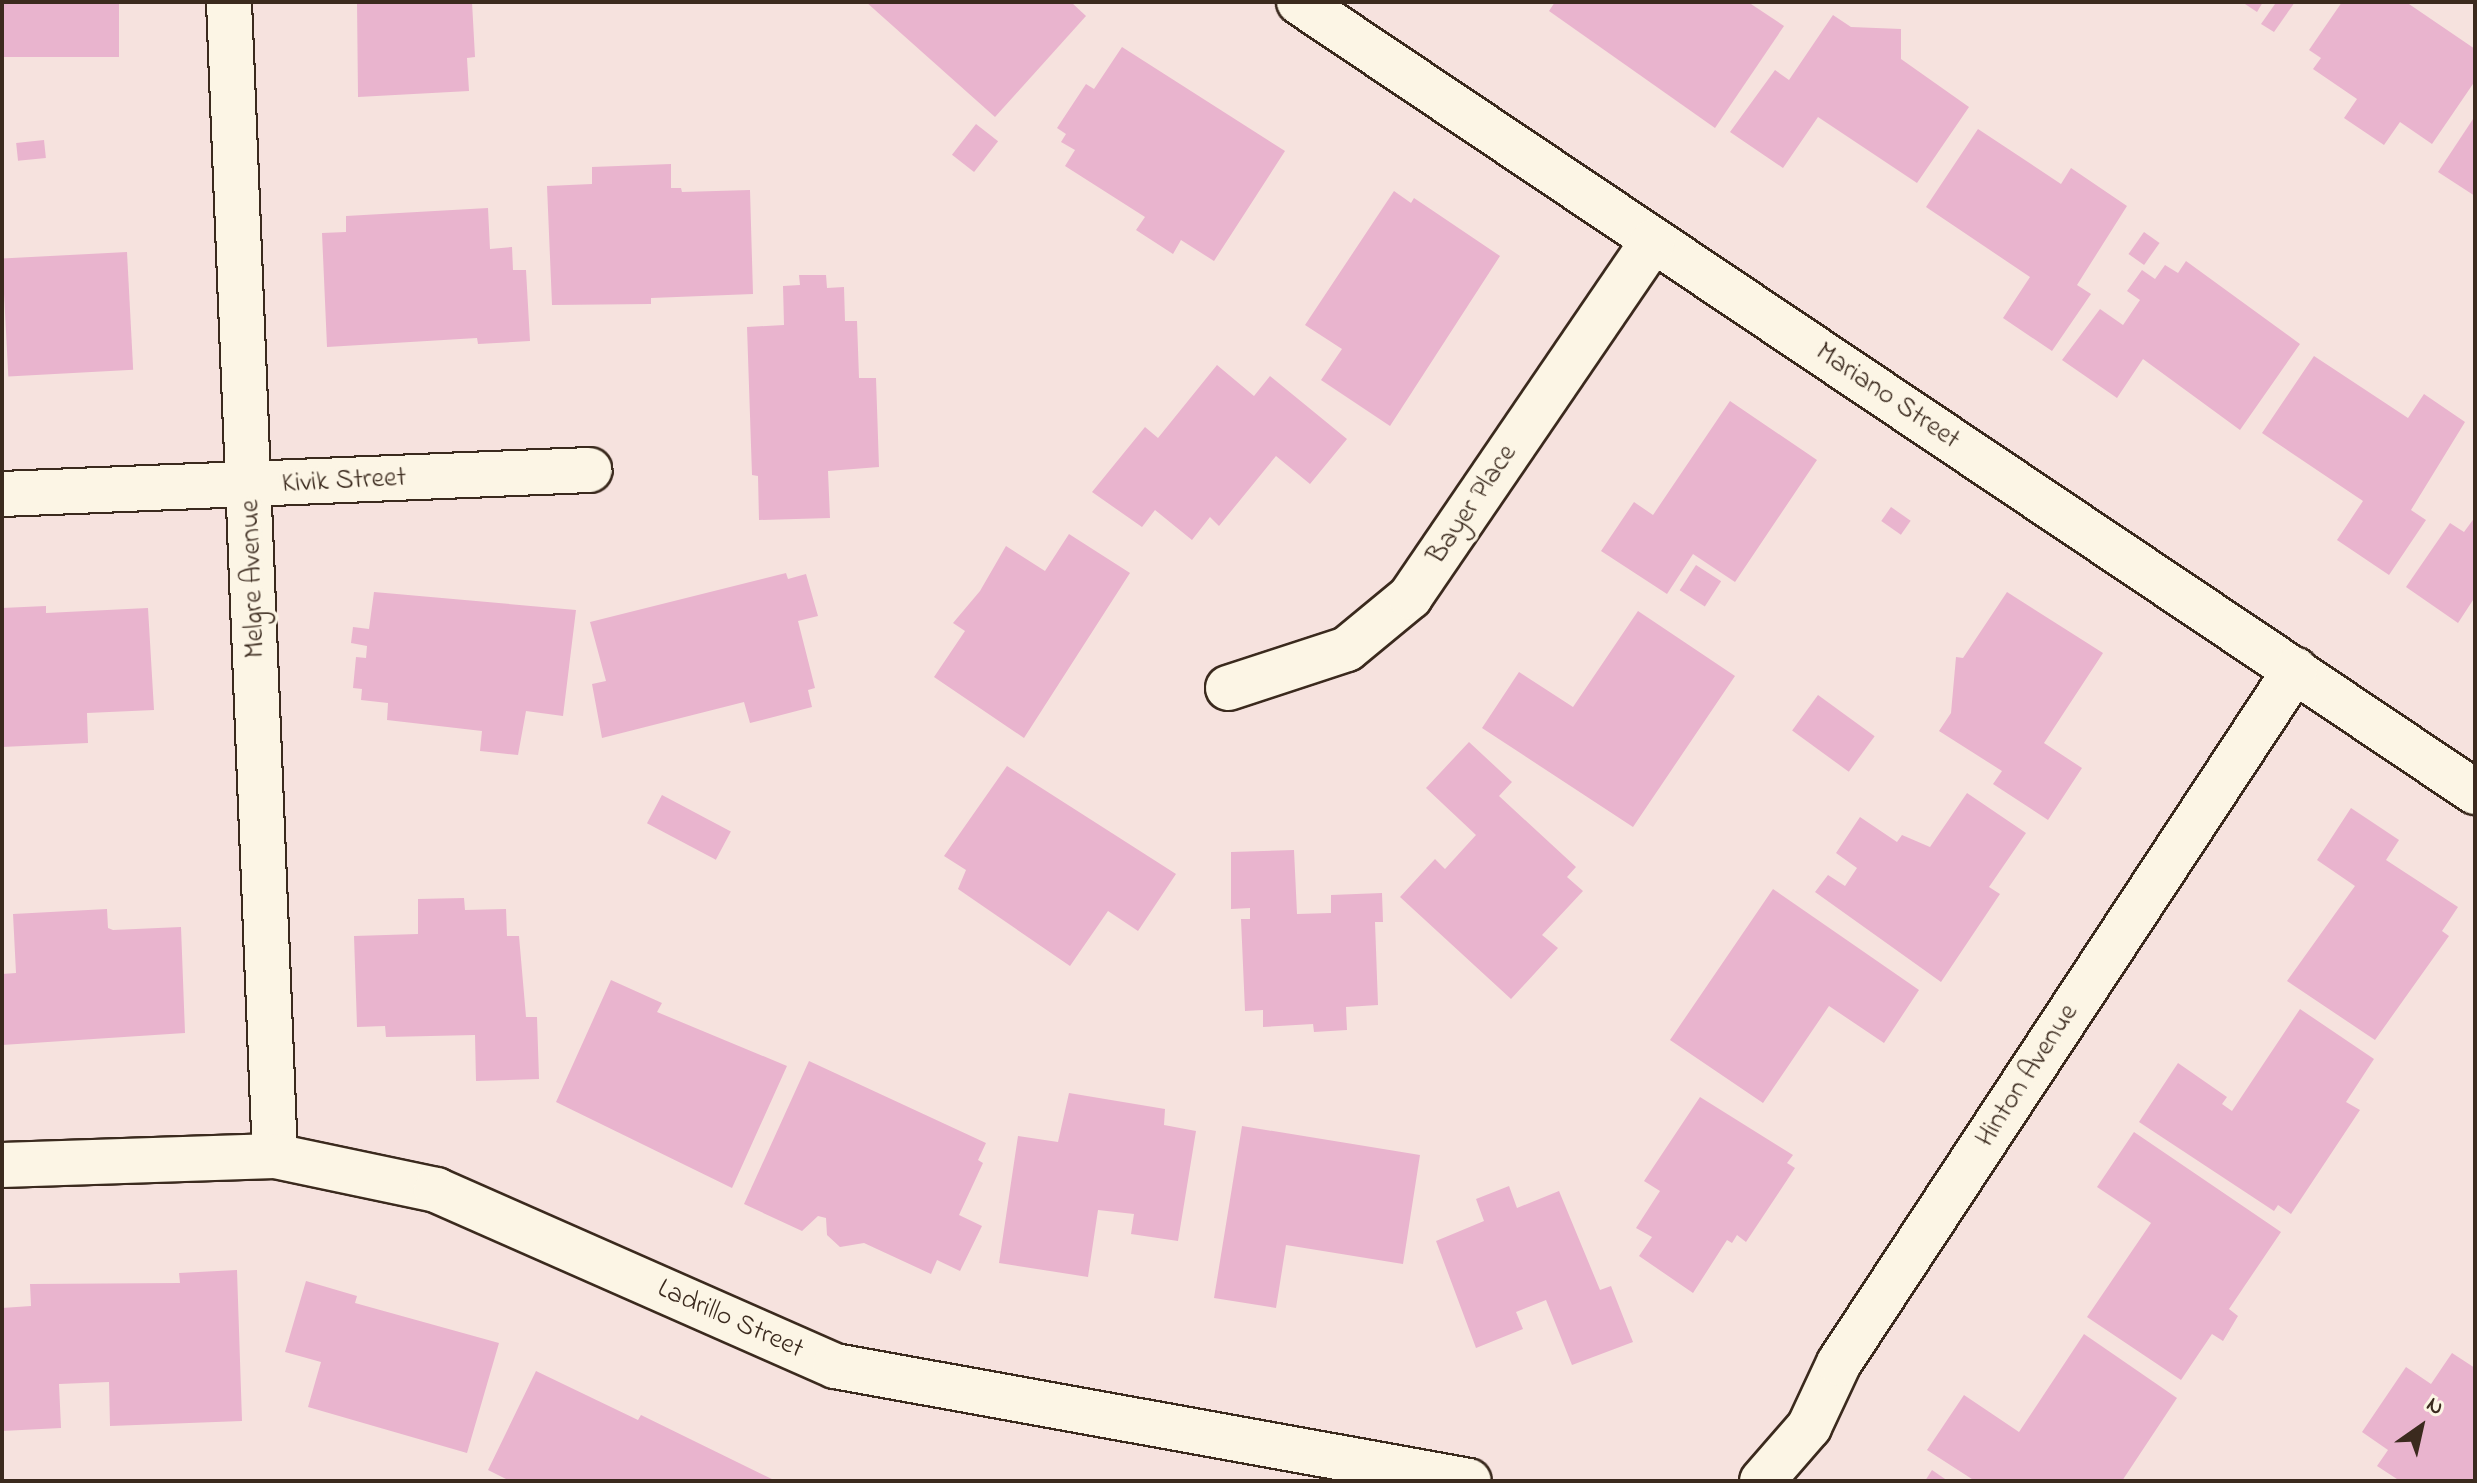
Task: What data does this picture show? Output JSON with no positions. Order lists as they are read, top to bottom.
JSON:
{
  "streets": {
    "street": [
      "Mariano Street",
      "Kivik Street",
      "Bayer Place",
      "Melgre Avenue",
      "Hinton Avenue",
      "Ladrillo Street"
    ]
  },
  "crossings": [
    ["Mariano Street", "Bayer Place"],
    ["Mariano Street", "Hinton Avenue"],
    ["Kivik Street", "Melgre Avenue"],
    ["Melgre Avenue", "Ladrillo Street"]
  ],
  "north": "top right"
}
